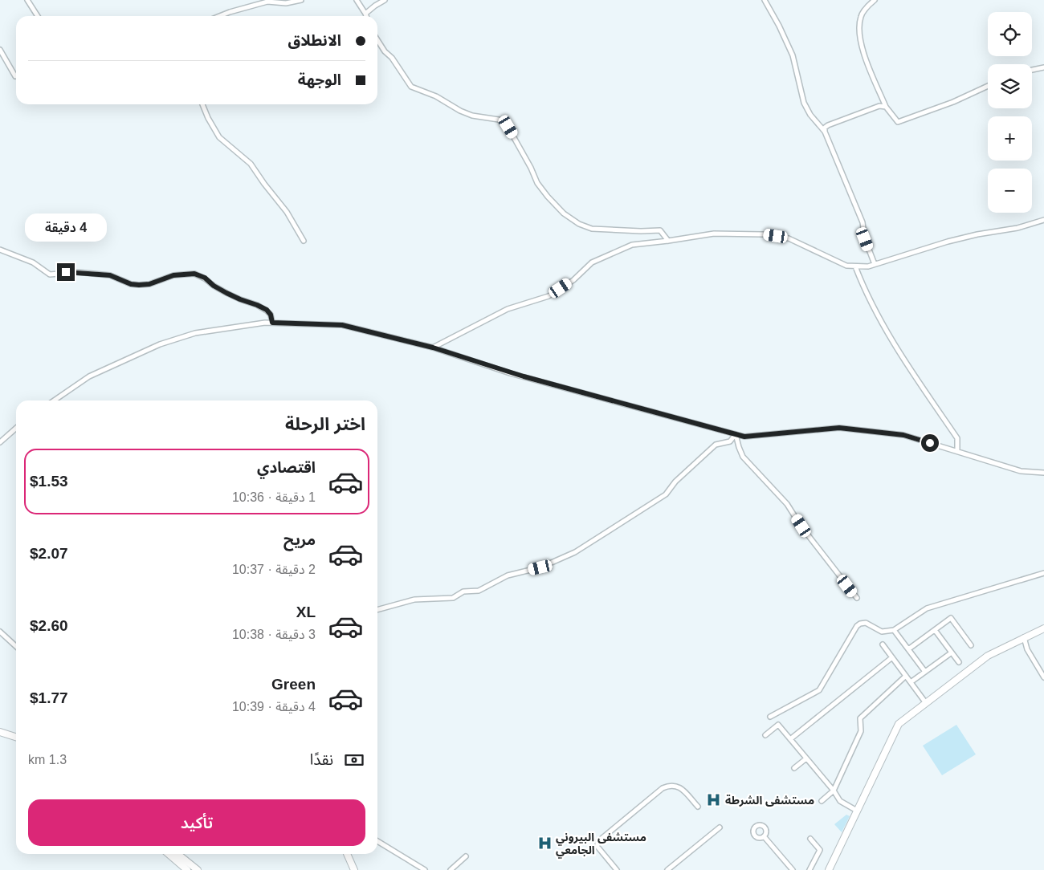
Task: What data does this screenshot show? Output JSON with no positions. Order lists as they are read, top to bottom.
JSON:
{
  "places": {
    "hospital": ["مستشفى الشرطة", "مستشفى البيروني الجامعي"]
  },
  "page": {
    "map_buttons": ["+", "−"],
    "banner": ["الانطلاق", "الوجهة"],
    "bubble": "4 دقيقة",
    "heading": "اختر الرحلة",
    "list": [
      {
        "name": "اقتصادي",
        "note": "1 دقيقة · 10:36",
        "value": "$1.53"
      },
      {
        "name": "مريح",
        "note": "2 دقيقة · 10:37",
        "value": "$2.07"
      },
      {
        "name": "XL",
        "note": "3 دقيقة · 10:38",
        "value": "$2.60"
      },
      {
        "name": "Green",
        "note": "4 دقيقة · 10:39",
        "value": "$1.77"
      }
    ],
    "pay": ["نقدًا", "1.3 km"],
    "buttons": "تأكيد"
  }
}
